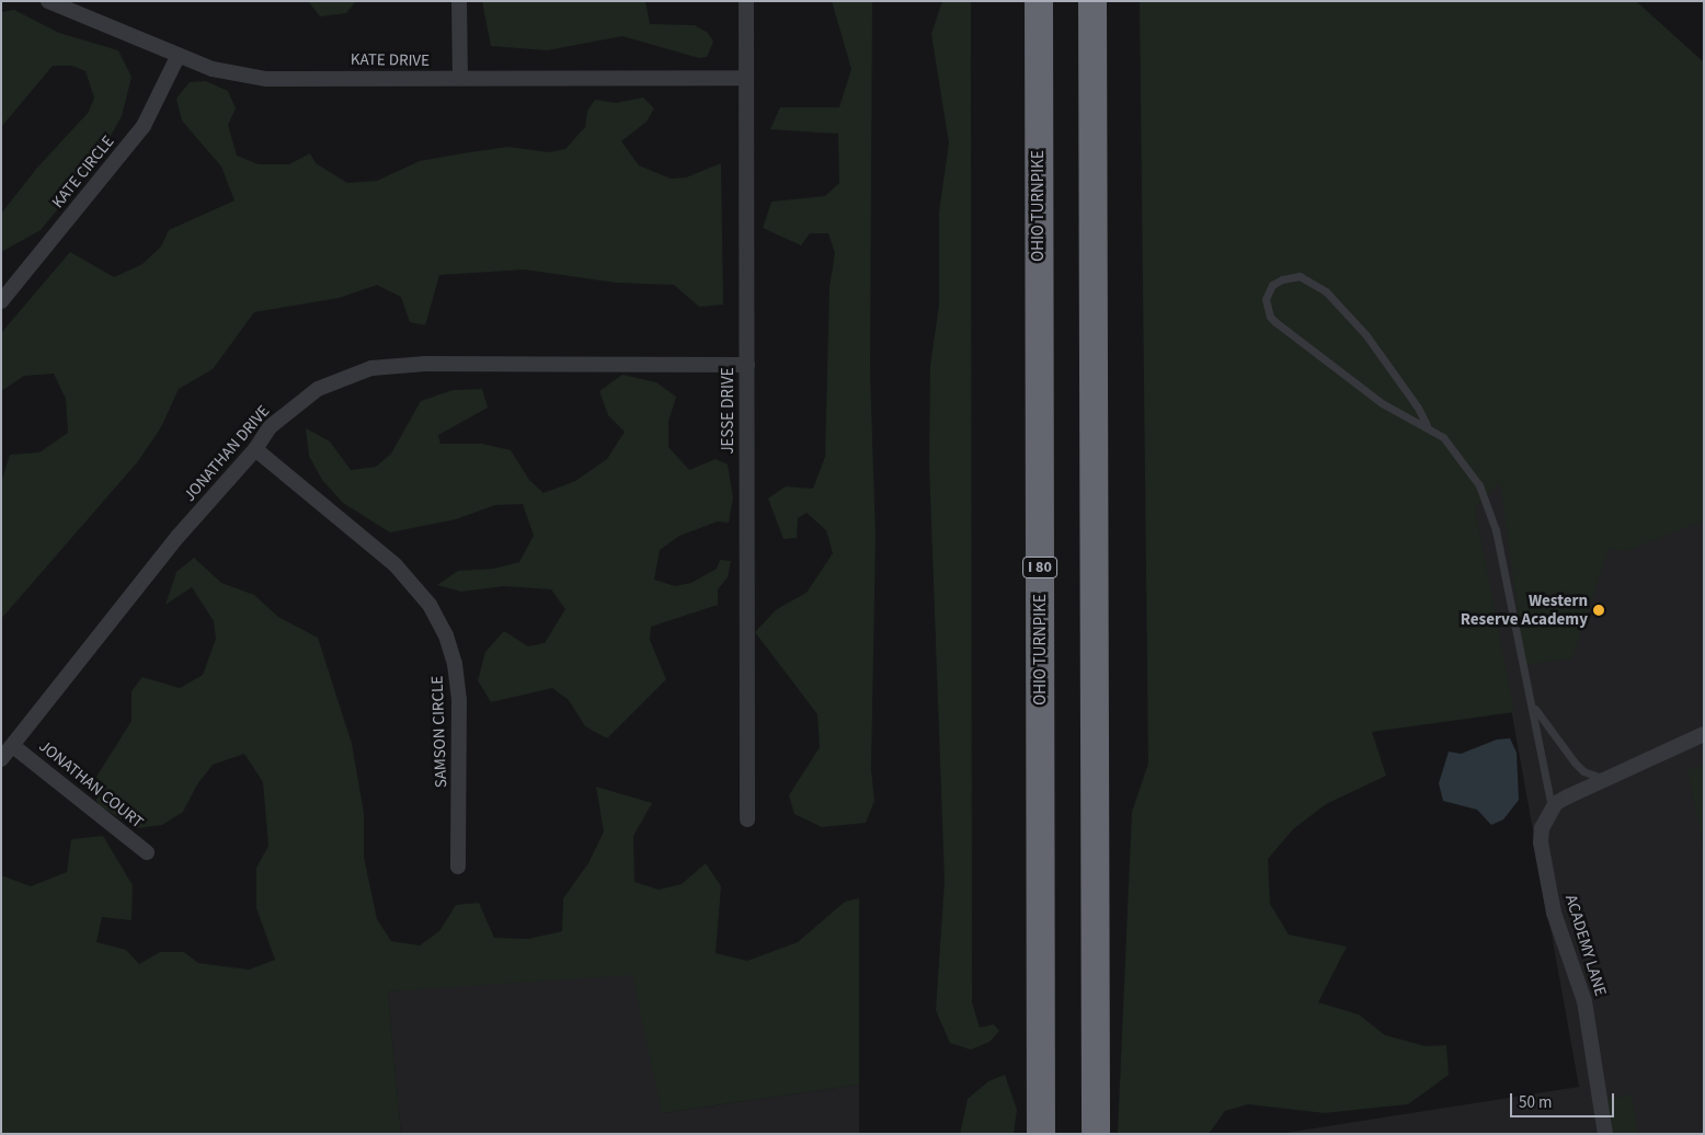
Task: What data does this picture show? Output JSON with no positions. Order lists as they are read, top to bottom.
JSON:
{
  "streets": {
    "highway": ["OHIO TURNPIKE", "I 80"],
    "street": [
      "KATE DRIVE",
      "KATE CIRCLE",
      "JESSE DRIVE",
      "JONATHAN DRIVE",
      "SAMSON CIRCLE",
      "JONATHAN COURT",
      "ACADEMY LANE"
    ]
  },
  "crossings": [
    ["KATE DRIVE", "KATE CIRCLE"],
    ["KATE DRIVE", "JESSE DRIVE"],
    ["JESSE DRIVE", "JONATHAN DRIVE"],
    ["JONATHAN DRIVE", "SAMSON CIRCLE"],
    ["JONATHAN DRIVE", "JONATHAN COURT"]
  ],
  "places": ["Western Reserve Academy"],
  "scale_bar": "50 m"
}
